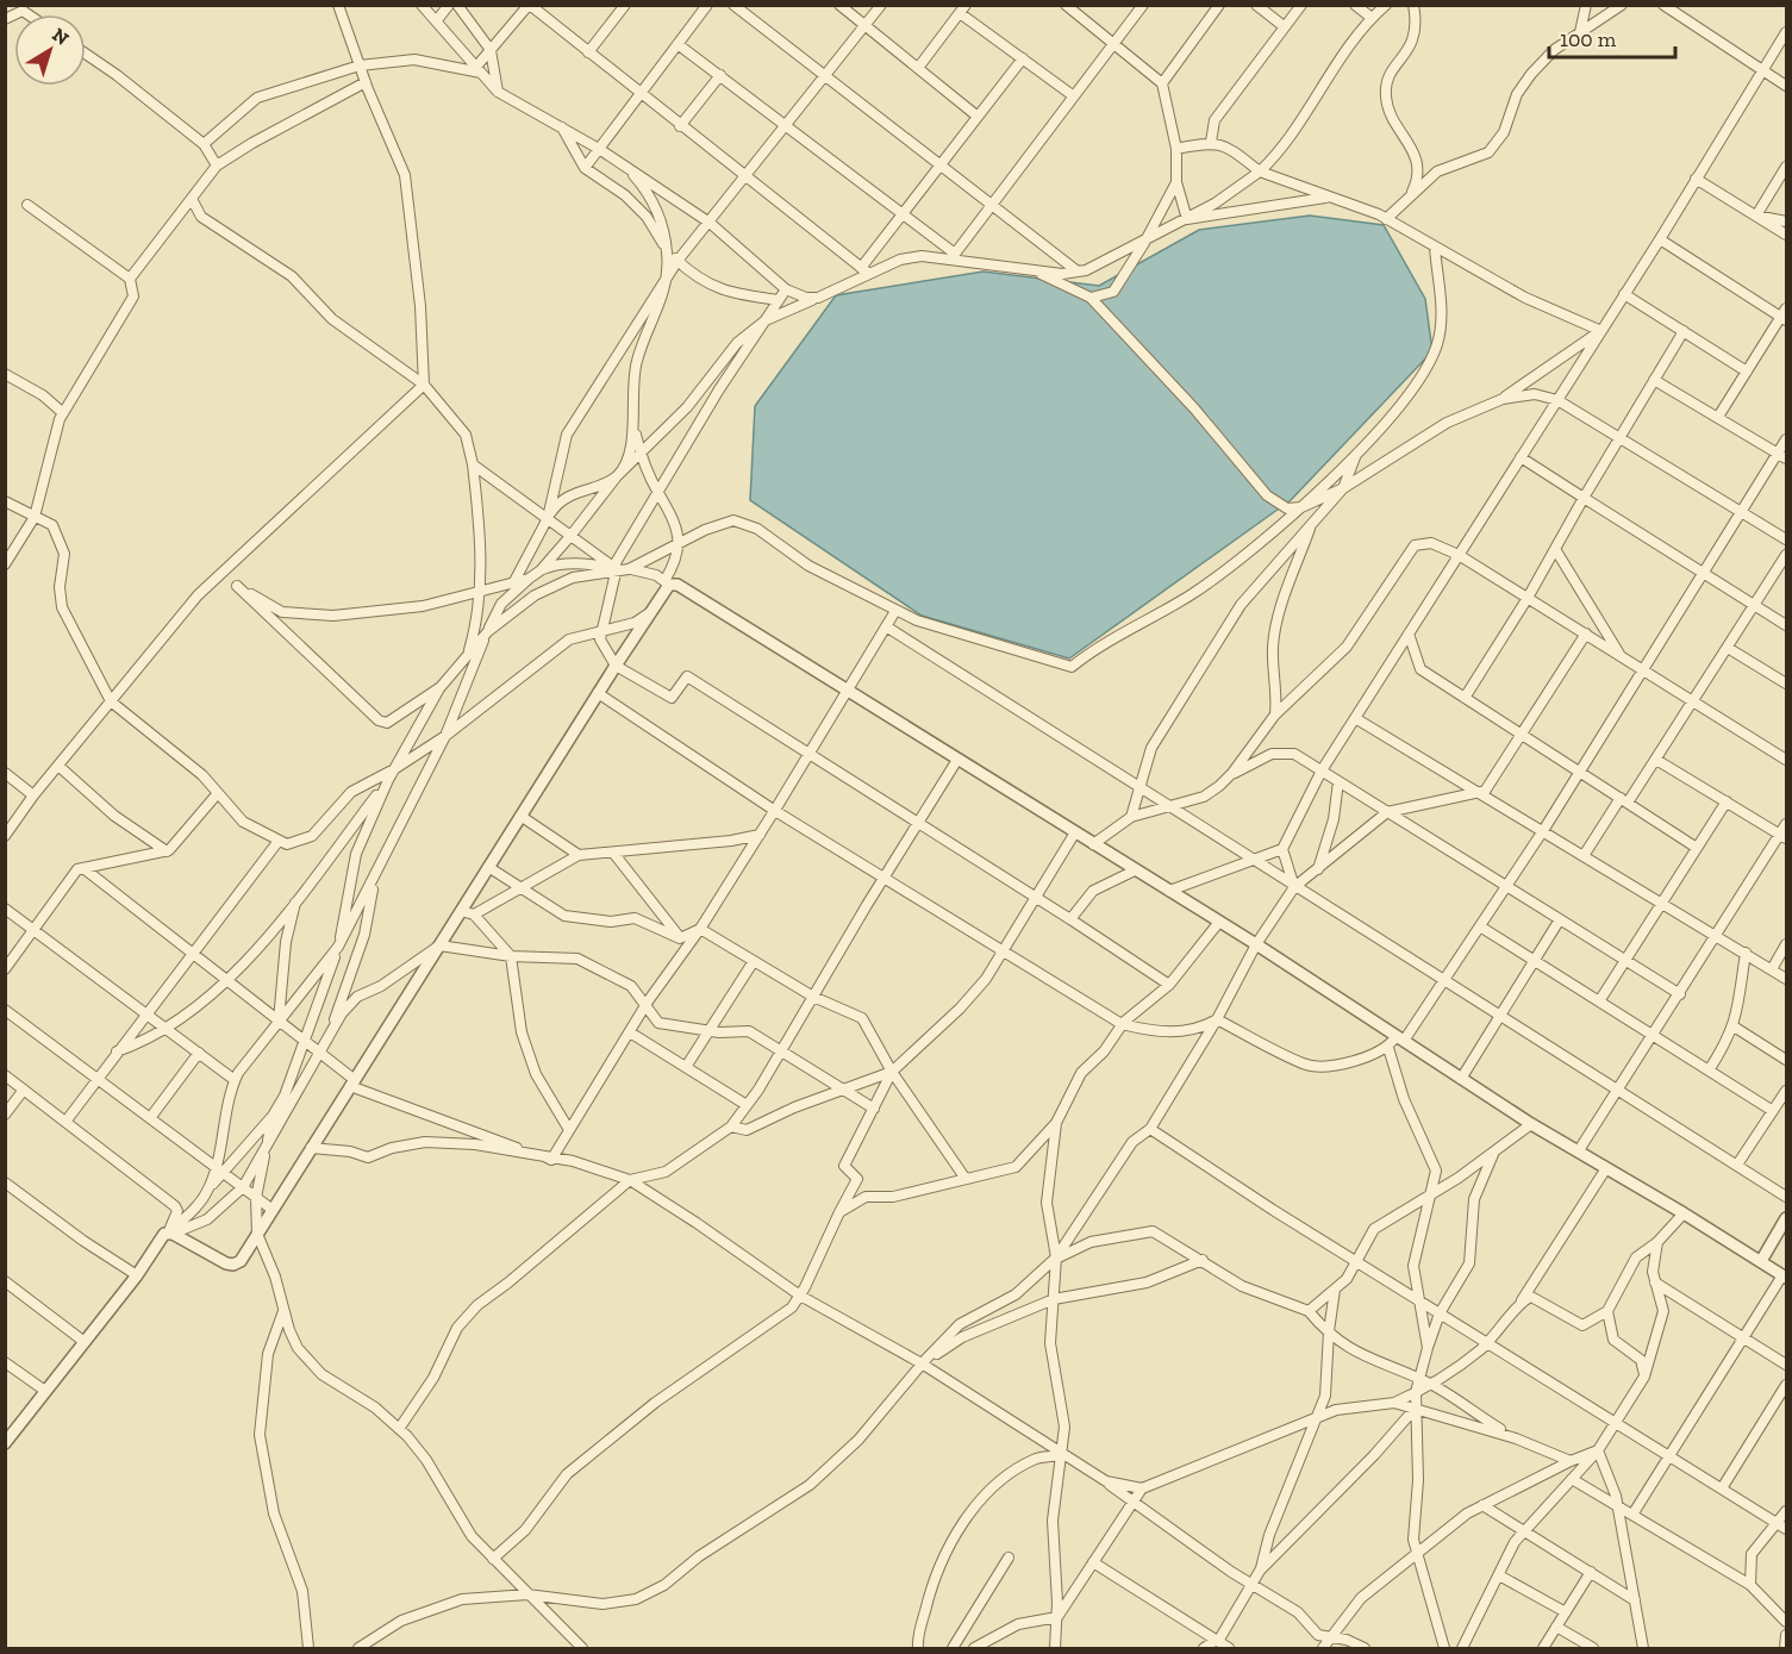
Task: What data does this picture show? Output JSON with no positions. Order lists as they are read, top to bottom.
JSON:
{
  "scale_bar": "100 m",
  "north": "top right"
}
